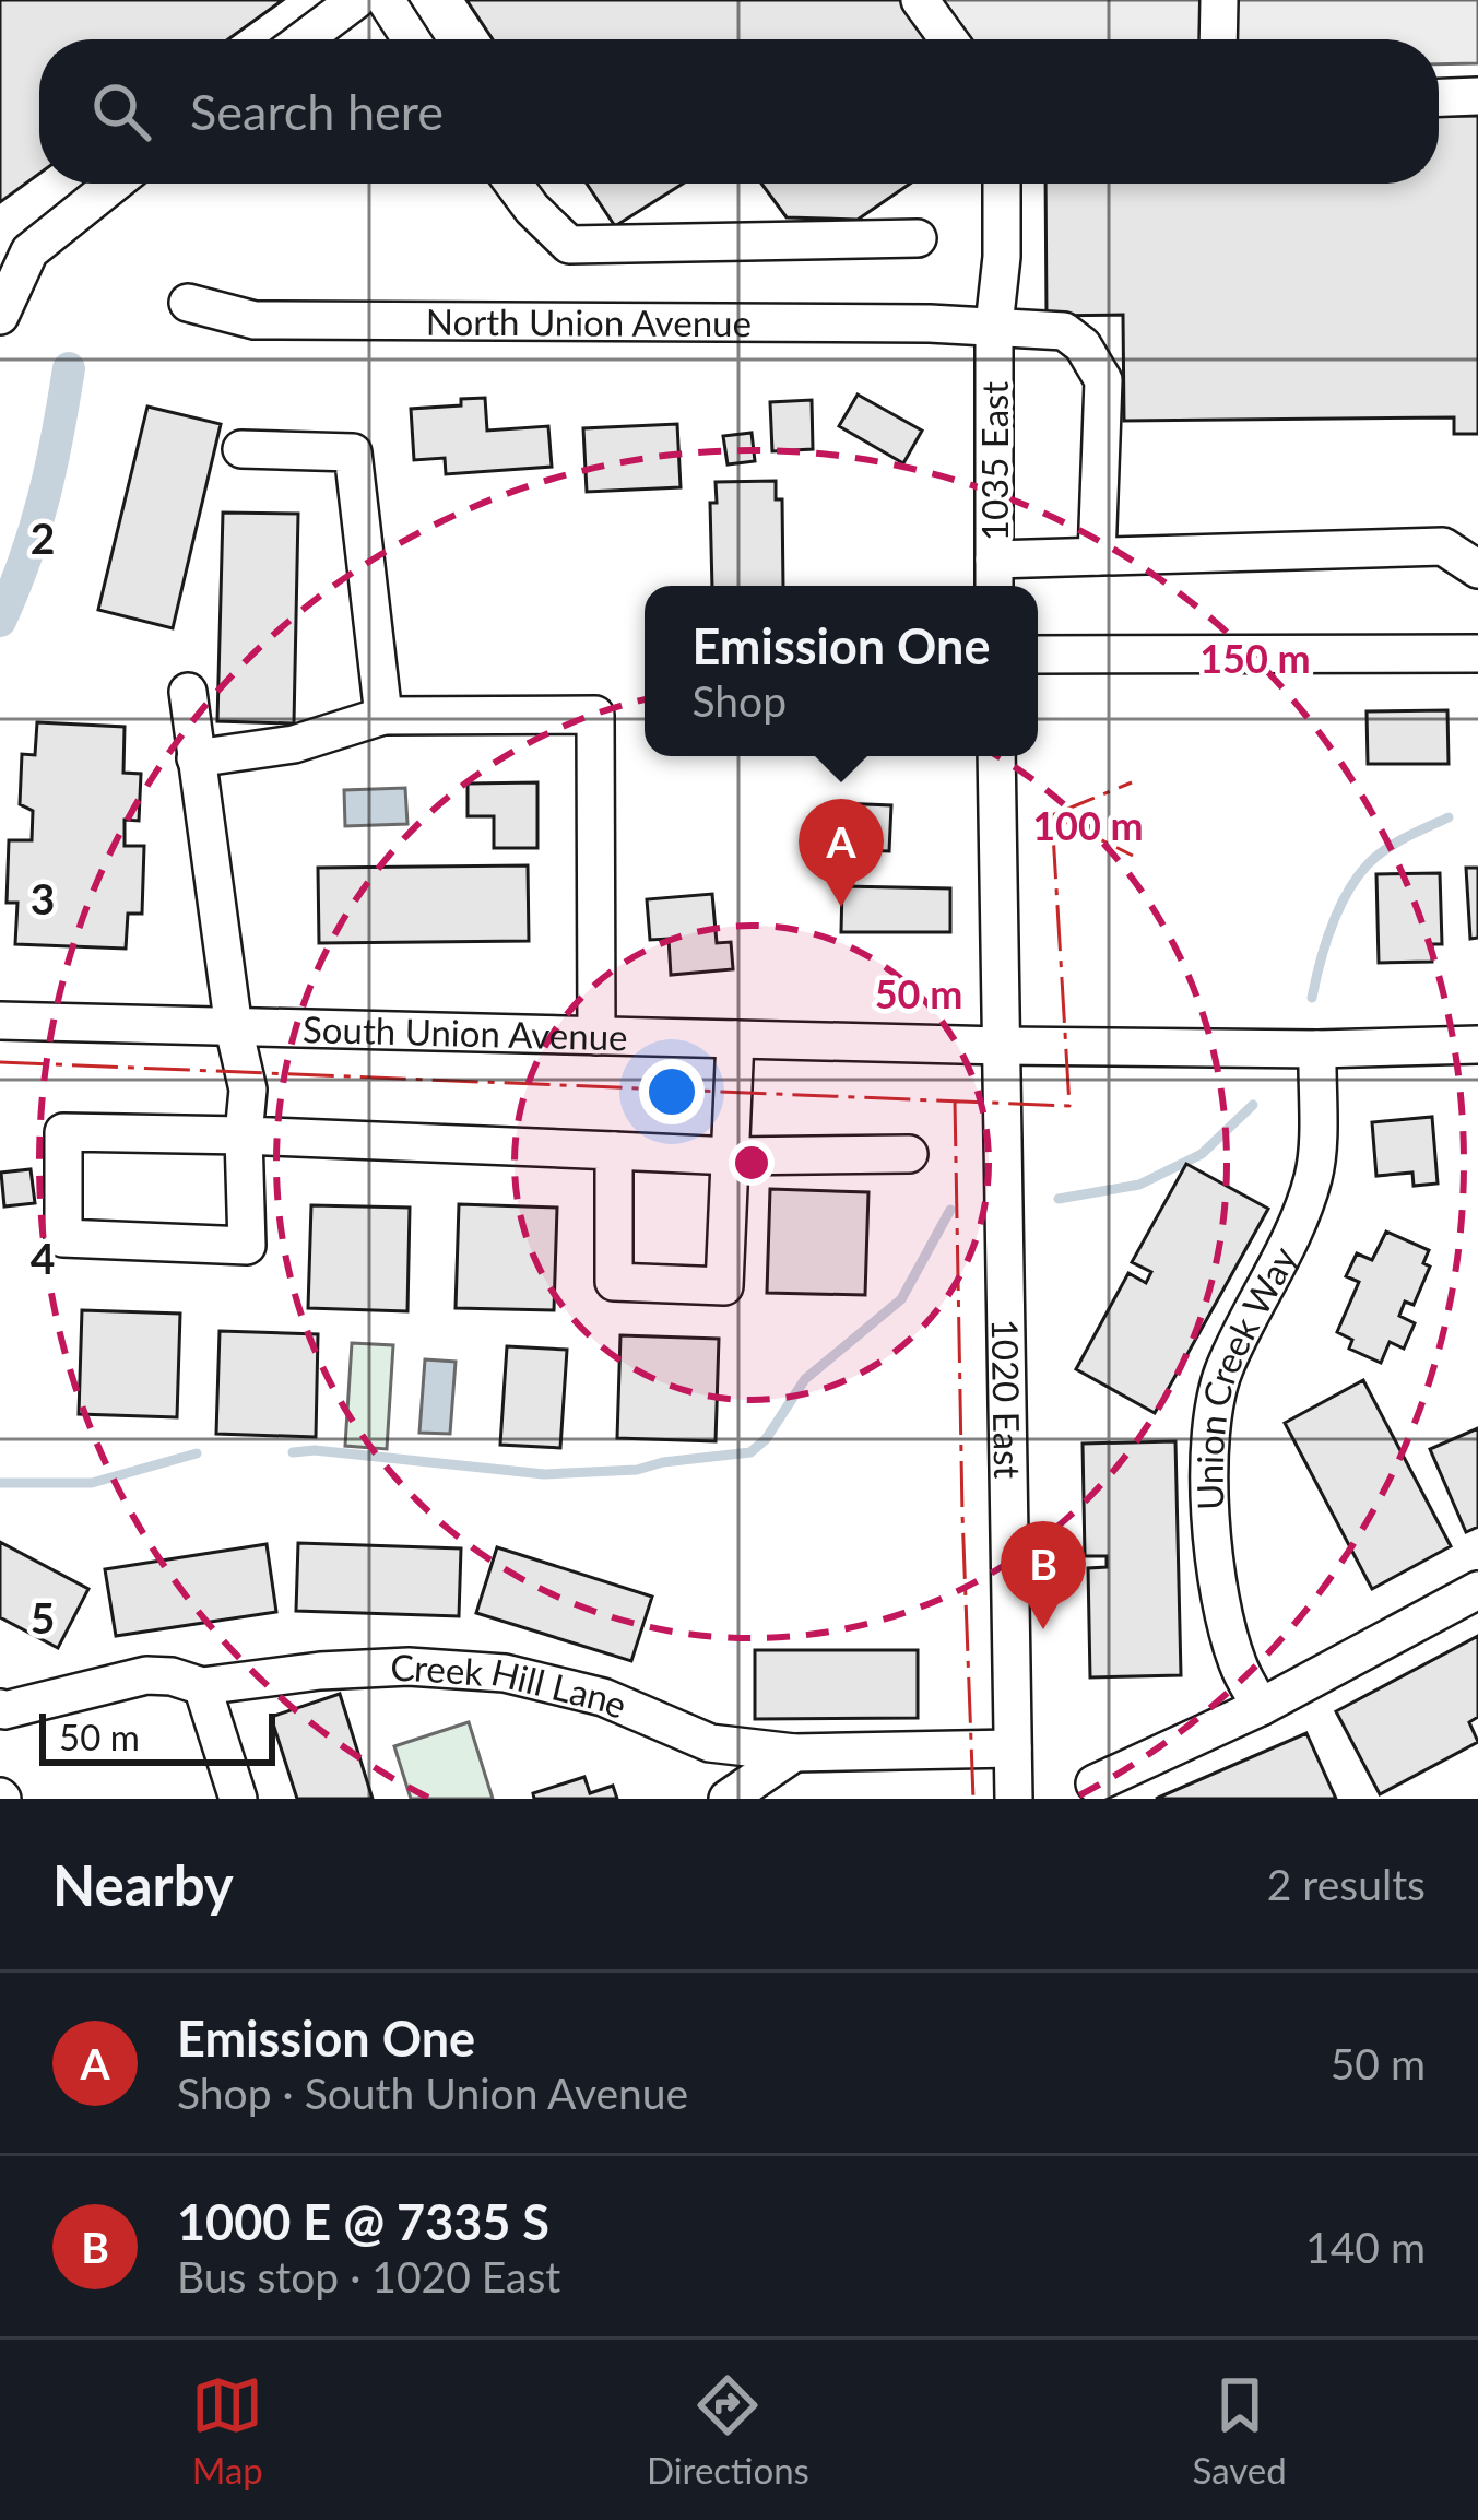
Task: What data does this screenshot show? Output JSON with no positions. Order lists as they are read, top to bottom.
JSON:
{
  "streets": {
    "street": [
      "North Union Avenue",
      "1035 East",
      "South Union Avenue",
      "Union Creek Way",
      "1020 East",
      "Creek Hill Lane"
    ]
  },
  "crossings": [
    ["North Union Avenue", "1035 East"],
    ["South Union Avenue", "Union Creek Way"],
    ["South Union Avenue", "1020 East"],
    ["1020 East", "Creek Hill Lane"]
  ],
  "scale_bar": "50 m",
  "page": {
    "search": "Search here",
    "popup": ["Emission One", "Shop"],
    "pins": ["A", "B"],
    "scale": "50 m",
    "heading": ["Nearby", "2 results"],
    "list": [
      {
        "mark": "A",
        "name": "Emission One",
        "note": "Shop · South Union Avenue",
        "value": "50 m"
      },
      {
        "mark": "B",
        "name": "1000 E @ 7335 S",
        "note": "Bus stop · 1020 East",
        "value": "140 m"
      }
    ],
    "nav": ["Map", "Directions", "Saved"]
  },
  "grid": {
    "rows": [
      "2",
      "3",
      "4",
      "5"
    ]
  },
  "rings": ["150 m", "100 m", "50 m"]
}
